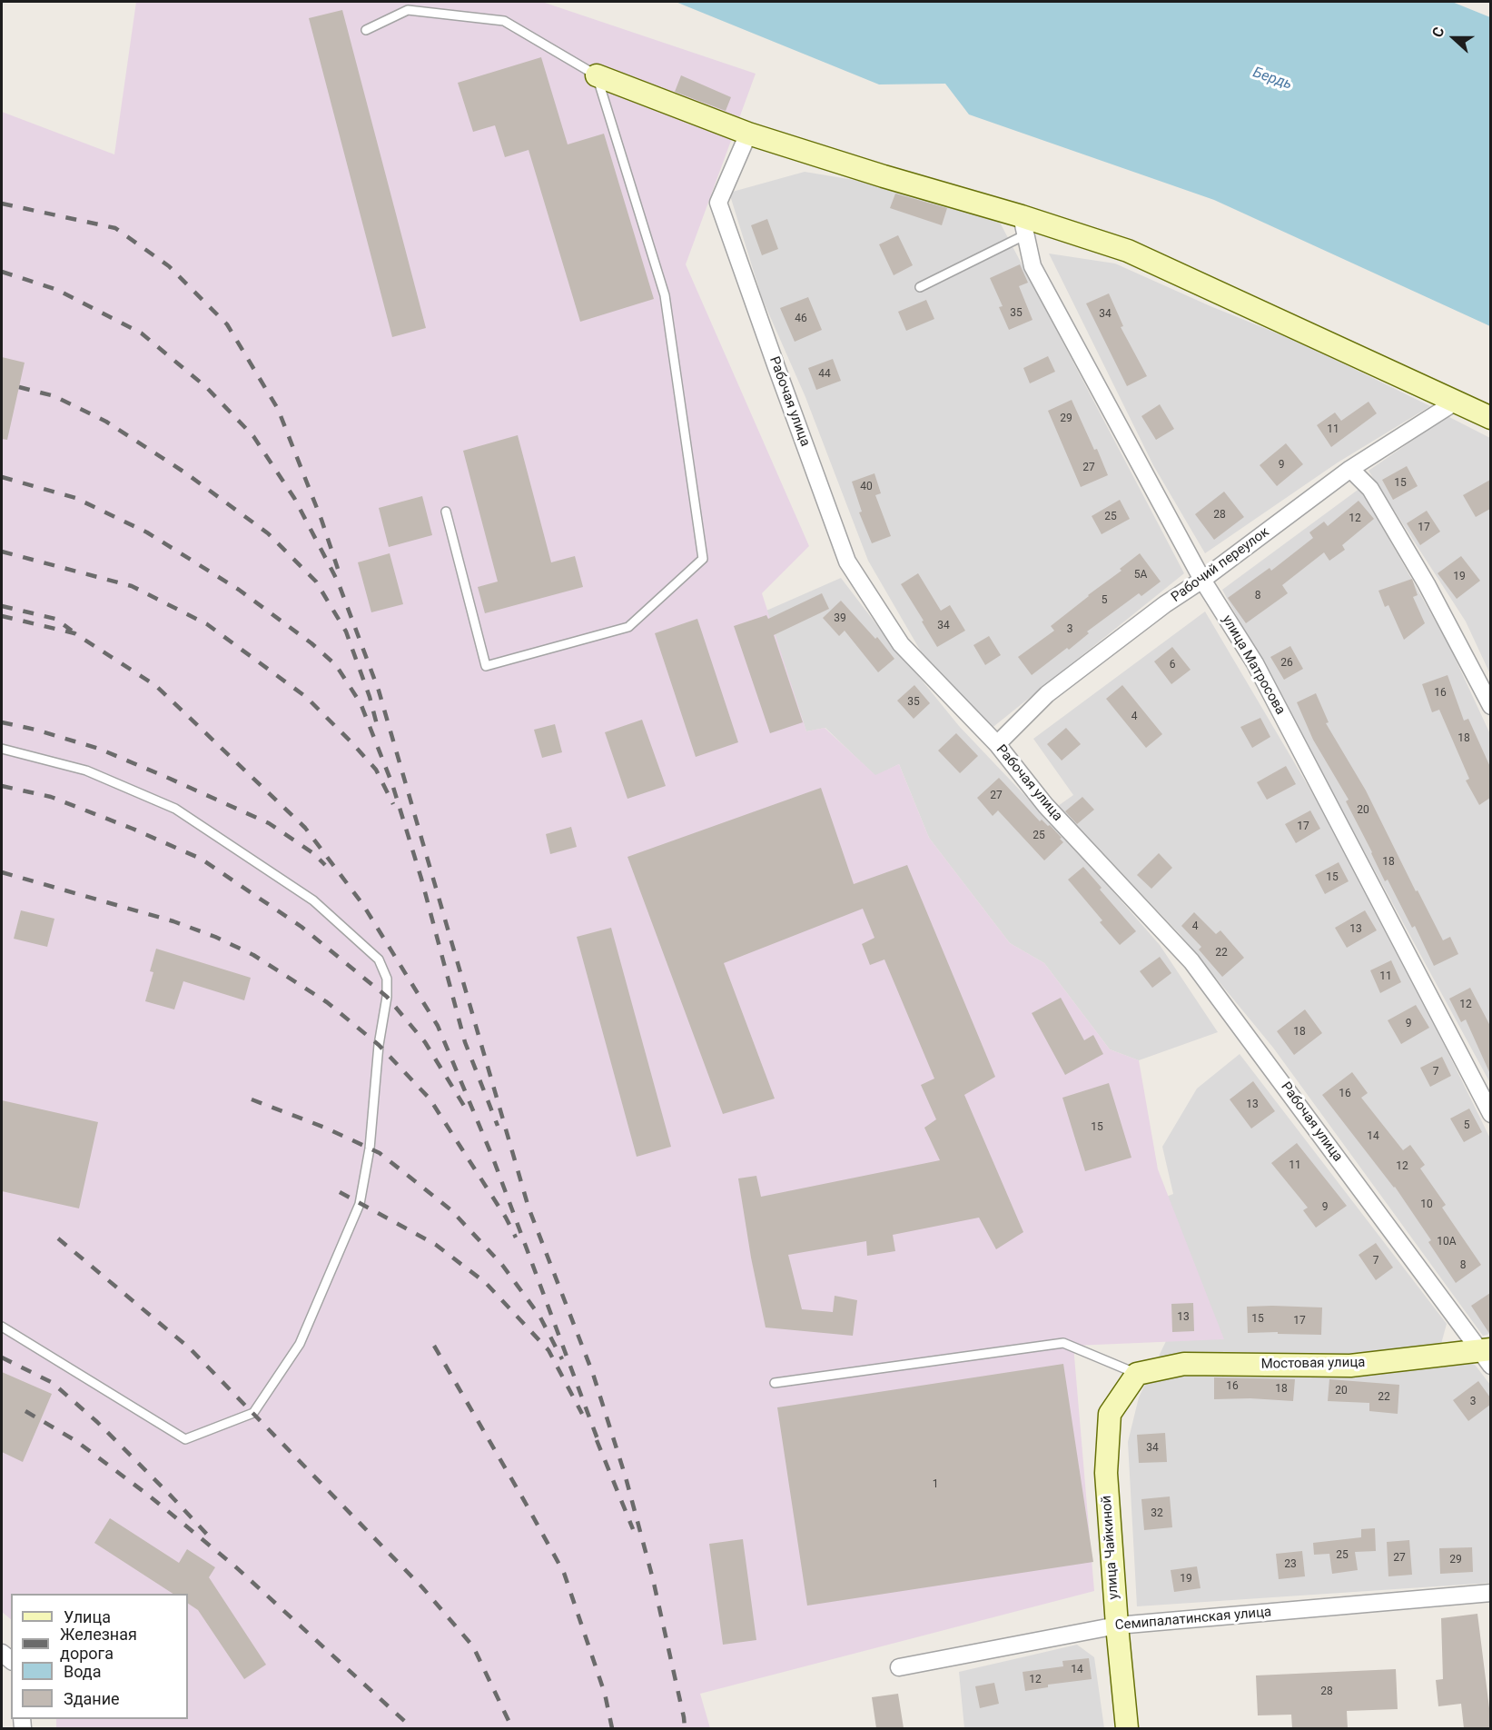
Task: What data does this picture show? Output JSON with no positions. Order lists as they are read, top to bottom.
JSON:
{
  "streets": {
    "street": [
      "Рабочая улица",
      "Рабочий переулок",
      "улица Матросова",
      "Мостовая улица",
      "улица Чайкиной",
      "Семипалатинская улица"
    ]
  },
  "crossings": [
    ["Рабочая улица", "Рабочий переулок"],
    ["Рабочая улица", "Мостовая улица"],
    ["Рабочий переулок", "улица Матросова"],
    ["Мостовая улица", "улица Чайкиной"],
    ["улица Чайкиной", "Семипалатинская улица"]
  ],
  "water": ["Бердь"],
  "house_numbers": [
    "35",
    "34",
    "46",
    "44",
    "29",
    "11",
    "9",
    "27",
    "15",
    "40",
    "28",
    "25",
    "12",
    "17",
    "5А",
    "19",
    "8",
    "5",
    "39",
    "34",
    "3",
    "26",
    "6",
    "16",
    "35",
    "4",
    "18",
    "27",
    "20",
    "17",
    "25",
    "18",
    "15",
    "4",
    "13",
    "22",
    "11",
    "12",
    "9",
    "18",
    "7",
    "16",
    "13",
    "5",
    "15",
    "14",
    "11",
    "12",
    "10",
    "9",
    "10А",
    "7",
    "8",
    "13",
    "15",
    "17",
    "16",
    "18",
    "20",
    "22",
    "3",
    "34",
    "1",
    "32",
    "25",
    "27",
    "29",
    "23",
    "19",
    "14",
    "12",
    "28"
  ],
  "legend": [
    "Улица",
    "Железная дорога",
    "Вода",
    "Здание"
  ],
  "north": "left"
}
